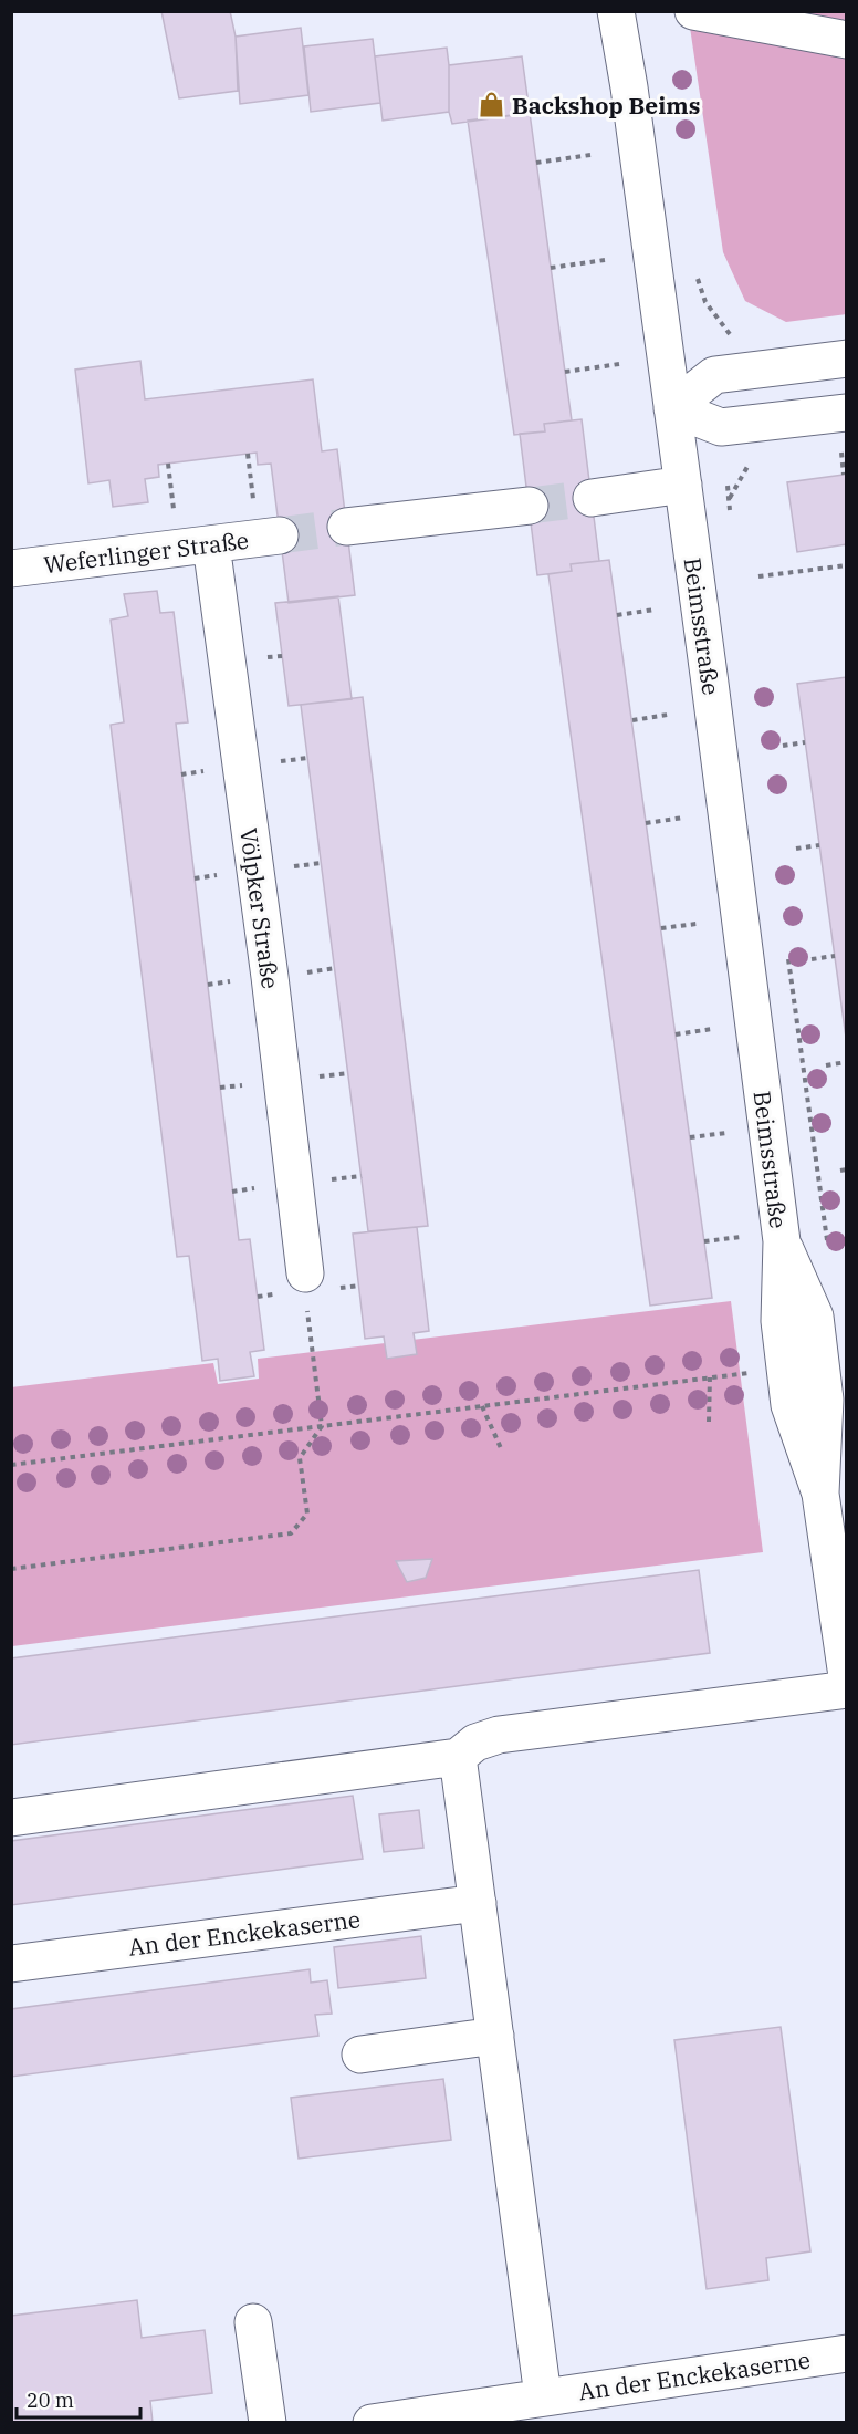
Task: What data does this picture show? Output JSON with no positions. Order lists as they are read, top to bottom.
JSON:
{
  "streets": {
    "street": [
      "Weferlinger Straße",
      "Beimsstraße",
      "Völpker Straße",
      "An der Enckekaserne"
    ]
  },
  "crossings": [
    ["Weferlinger Straße", "Völpker Straße"]
  ],
  "places": {
    "shop": ["Backshop Beims"]
  },
  "scale_bar": "20 m"
}
